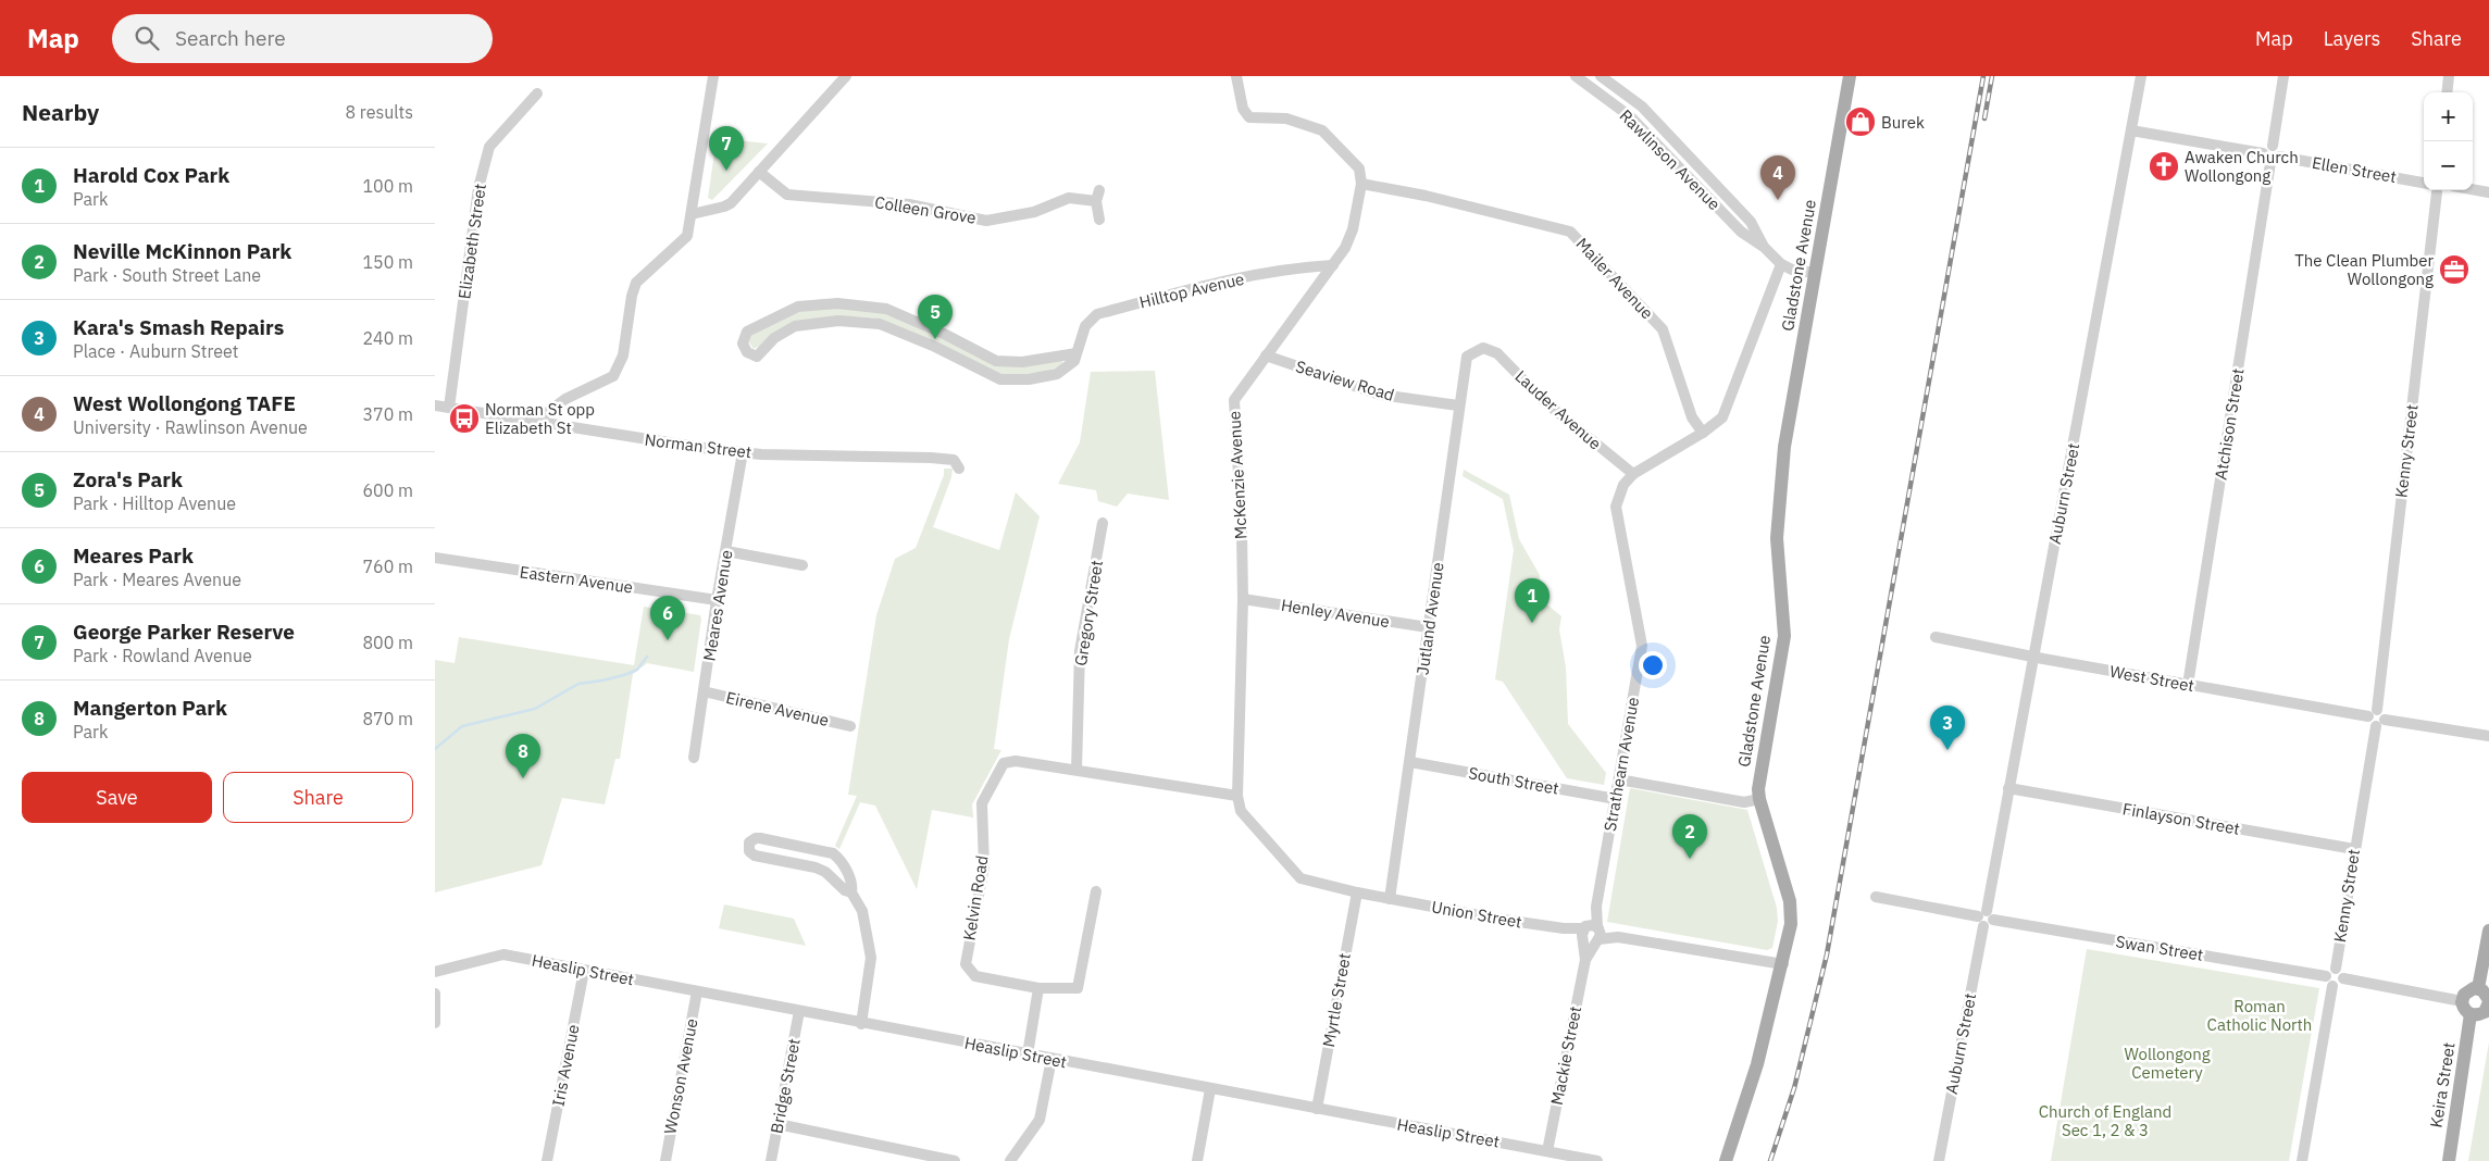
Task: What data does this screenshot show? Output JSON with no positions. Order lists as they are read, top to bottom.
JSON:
{
  "streets": {
    "main road": ["Gladstone Avenue", "Keira Street"],
    "street": [
      "Rawlinson Avenue",
      "Ellen Street",
      "Colleen Grove",
      "Elizabeth Street",
      "Mailer Avenue",
      "Hilltop Avenue",
      "Seaview Road",
      "Lauder Avenue",
      "Atchison Street",
      "Norman Street",
      "Kenny Street",
      "McKenzie Avenue",
      "Auburn Street",
      "Eastern Avenue",
      "Meares Avenue",
      "Gregory Street",
      "Henley Avenue",
      "Jutland Avenue",
      "West Street",
      "Eirene Avenue",
      "Strathearn Avenue",
      "South Street",
      "Finlayson Street",
      "Kelvin Road",
      "Union Street",
      "Swan Street",
      "Heaslip Street",
      "Myrtle Street",
      "Mackie Street",
      "Iris Avenue",
      "Wonson Avenue",
      "Bridge Street"
    ]
  },
  "crossings": [
    ["Rawlinson Avenue", "Gladstone Avenue"],
    ["Rawlinson Avenue", "Strathearn Avenue"],
    ["Ellen Street", "Atchison Street"],
    ["Elizabeth Street", "Norman Street"],
    ["Gladstone Avenue", "Union Street"],
    ["Mailer Avenue", "McKenzie Avenue"],
    ["Mailer Avenue", "Strathearn Avenue"],
    ["Hilltop Avenue", "McKenzie Avenue"],
    ["Seaview Road", "McKenzie Avenue"],
    ["Seaview Road", "Jutland Avenue"],
    ["Lauder Avenue", "Jutland Avenue"],
    ["Lauder Avenue", "Strathearn Avenue"],
    ["Atchison Street", "West Street"],
    ["Norman Street", "Meares Avenue"],
    ["Kenny Street", "West Street"],
    ["Kenny Street", "Finlayson Street"],
    ["Kenny Street", "Swan Street"],
    ["McKenzie Avenue", "Henley Avenue"],
    ["McKenzie Avenue", "Jutland Avenue"],
    ["McKenzie Avenue", "Kelvin Road"],
    ["McKenzie Avenue", "Union Street"],
    ["McKenzie Avenue", "Myrtle Street"],
    ["Auburn Street", "West Street"],
    ["Auburn Street", "Finlayson Street"],
    ["Auburn Street", "Swan Street"],
    ["Eastern Avenue", "Meares Avenue"],
    ["Meares Avenue", "Eirene Avenue"],
    ["Gregory Street", "Kelvin Road"],
    ["Henley Avenue", "Jutland Avenue"],
    ["Jutland Avenue", "South Street"],
    ["Jutland Avenue", "Union Street"],
    ["Strathearn Avenue", "South Street"],
    ["Strathearn Avenue", "Union Street"],
    ["Strathearn Avenue", "Mackie Street"],
    ["Union Street", "Mackie Street"],
    ["Heaslip Street", "Myrtle Street"],
    ["Heaslip Street", "Mackie Street"],
    ["Heaslip Street", "Iris Avenue"],
    ["Heaslip Street", "Wonson Avenue"],
    ["Heaslip Street", "Bridge Street"]
  ],
  "parks": ["Roman Catholic North", "Wollongong Cemetery", "Church of England Sec 1, 2 & 3"],
  "places": {
    "shop": ["Burek"],
    "church": ["Awaken Church Wollongong"],
    "office": ["The Clean Plumber Wollongong"],
    "bus stop": ["Norman St opp Elizabeth St"]
  },
  "page": {
    "header": "Map",
    "search": "Search here",
    "nav": ["Map", "Layers", "Share"],
    "heading": ["Nearby", "8 results"],
    "map_buttons": ["+", "−"],
    "pins": [
      "7",
      "4",
      "5",
      "1",
      "6",
      "3",
      "8",
      "2"
    ],
    "list": [
      {
        "mark": "1",
        "name": "Harold Cox Park",
        "note": "Park",
        "value": "100 m"
      },
      {
        "mark": "2",
        "name": "Neville McKinnon Park",
        "note": "Park · South Street Lane",
        "value": "150 m"
      },
      {
        "mark": "3",
        "name": "Kara's Smash Repairs",
        "note": "Place · Auburn Street",
        "value": "240 m"
      },
      {
        "mark": "4",
        "name": "West Wollongong TAFE",
        "note": "University · Rawlinson Avenue",
        "value": "370 m"
      },
      {
        "mark": "5",
        "name": "Zora's Park",
        "note": "Park · Hilltop Avenue",
        "value": "600 m"
      },
      {
        "mark": "6",
        "name": "Meares Park",
        "note": "Park · Meares Avenue",
        "value": "760 m"
      },
      {
        "mark": "7",
        "name": "George Parker Reserve",
        "note": "Park · Rowland Avenue",
        "value": "800 m"
      },
      {
        "mark": "8",
        "name": "Mangerton Park",
        "note": "Park",
        "value": "870 m"
      }
    ],
    "buttons": ["Save", "Share"]
  }
}
